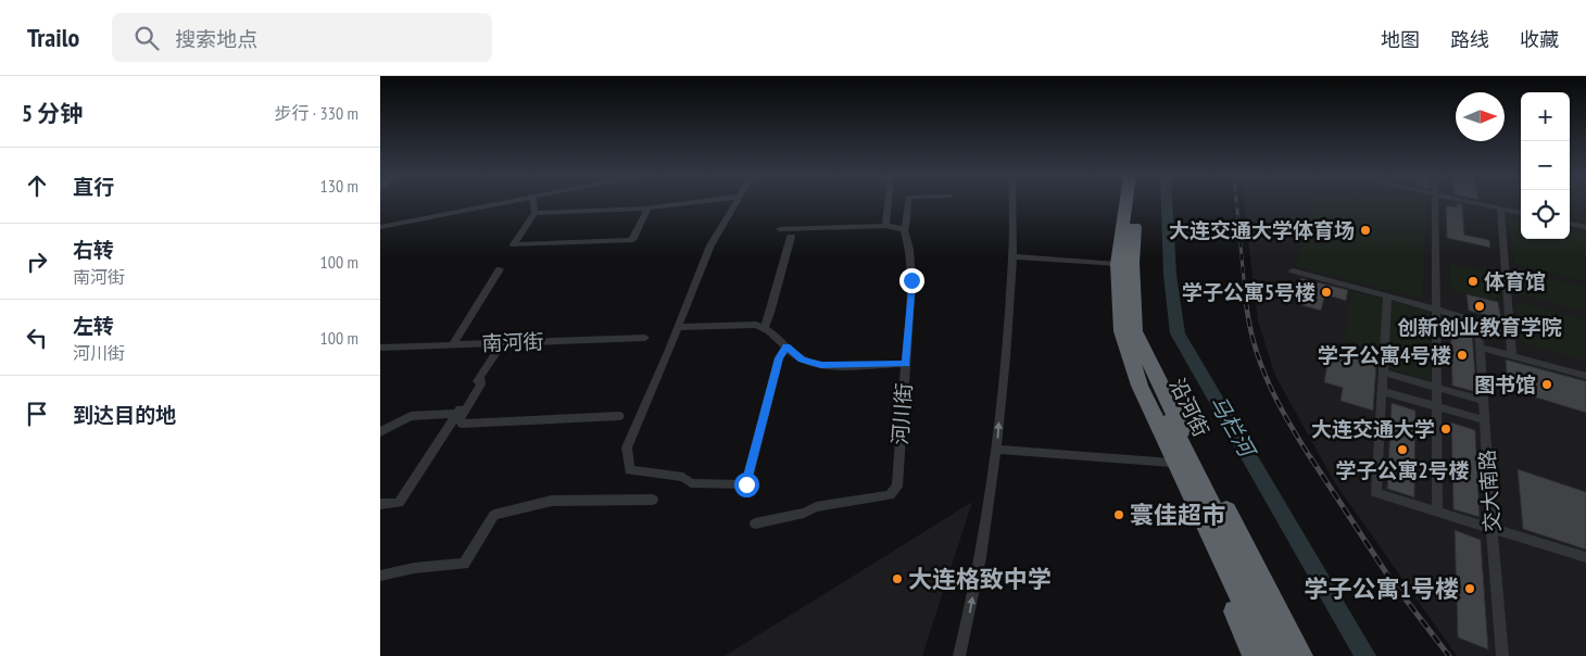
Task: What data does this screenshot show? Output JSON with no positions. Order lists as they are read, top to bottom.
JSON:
{
  "streets": {
    "highway": ["沿河街"],
    "street": ["南河街", "河川街", "交大南路"]
  },
  "water": ["马栏河"],
  "places": [
    "大连交通大学体育场",
    "体育馆",
    "学子公寓5号楼",
    "创新创业教育学院",
    "学子公寓4号楼",
    "图书馆",
    "大连交通大学",
    "学子公寓2号楼",
    "寰佳超市",
    "大连格致中学",
    "学子公寓1号楼"
  ],
  "north": "right",
  "page": {
    "header": "Trailo",
    "search": "搜索地点",
    "nav": ["地图", "路线", "收藏"],
    "heading": ["5 分钟", "步行 · 330 m"],
    "map_buttons": ["+", "−"],
    "list": [
      ["直行", "130 m"],
      ["右转", "南河街", "100 m"],
      ["左转", "河川街", "100 m"],
      "到达目的地"
    ]
  }
}
